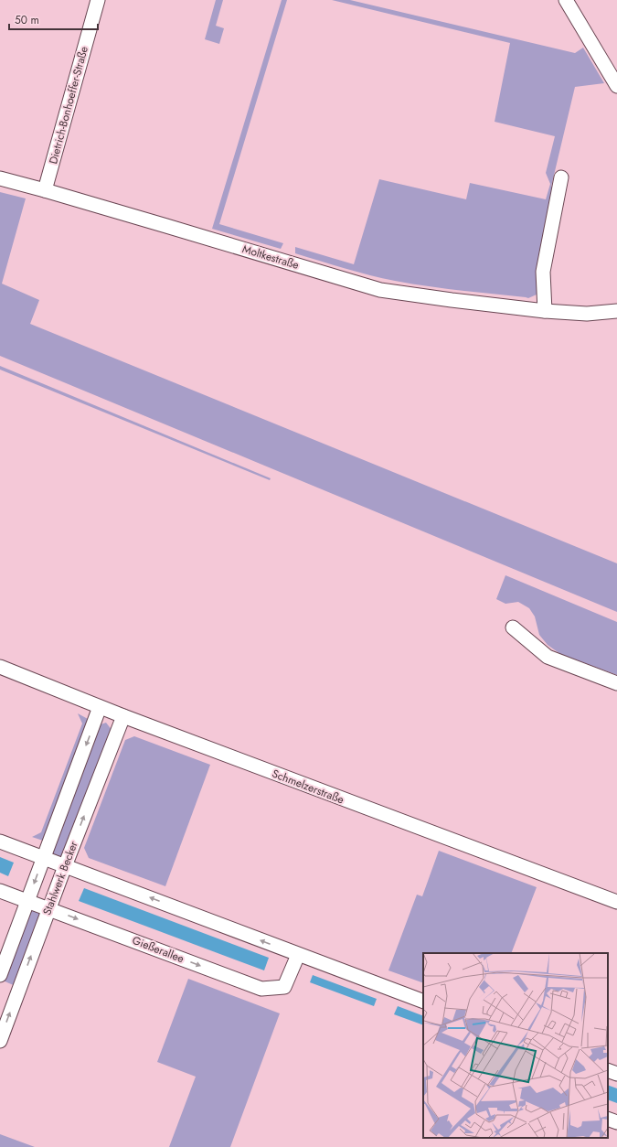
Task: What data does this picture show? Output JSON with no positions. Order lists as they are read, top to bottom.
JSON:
{
  "streets": {
    "street": [
      "Dietrich-Bonhoeffer-Straße",
      "Moltkestraße",
      "Schmelzerstraße",
      "Stahlwerk Becker",
      "Gießerallee"
    ]
  },
  "crossings": [
    ["Dietrich-Bonhoeffer-Straße", "Moltkestraße"],
    ["Schmelzerstraße", "Stahlwerk Becker"],
    ["Stahlwerk Becker", "Gießerallee"]
  ],
  "scale_bar": "50 m"
}
